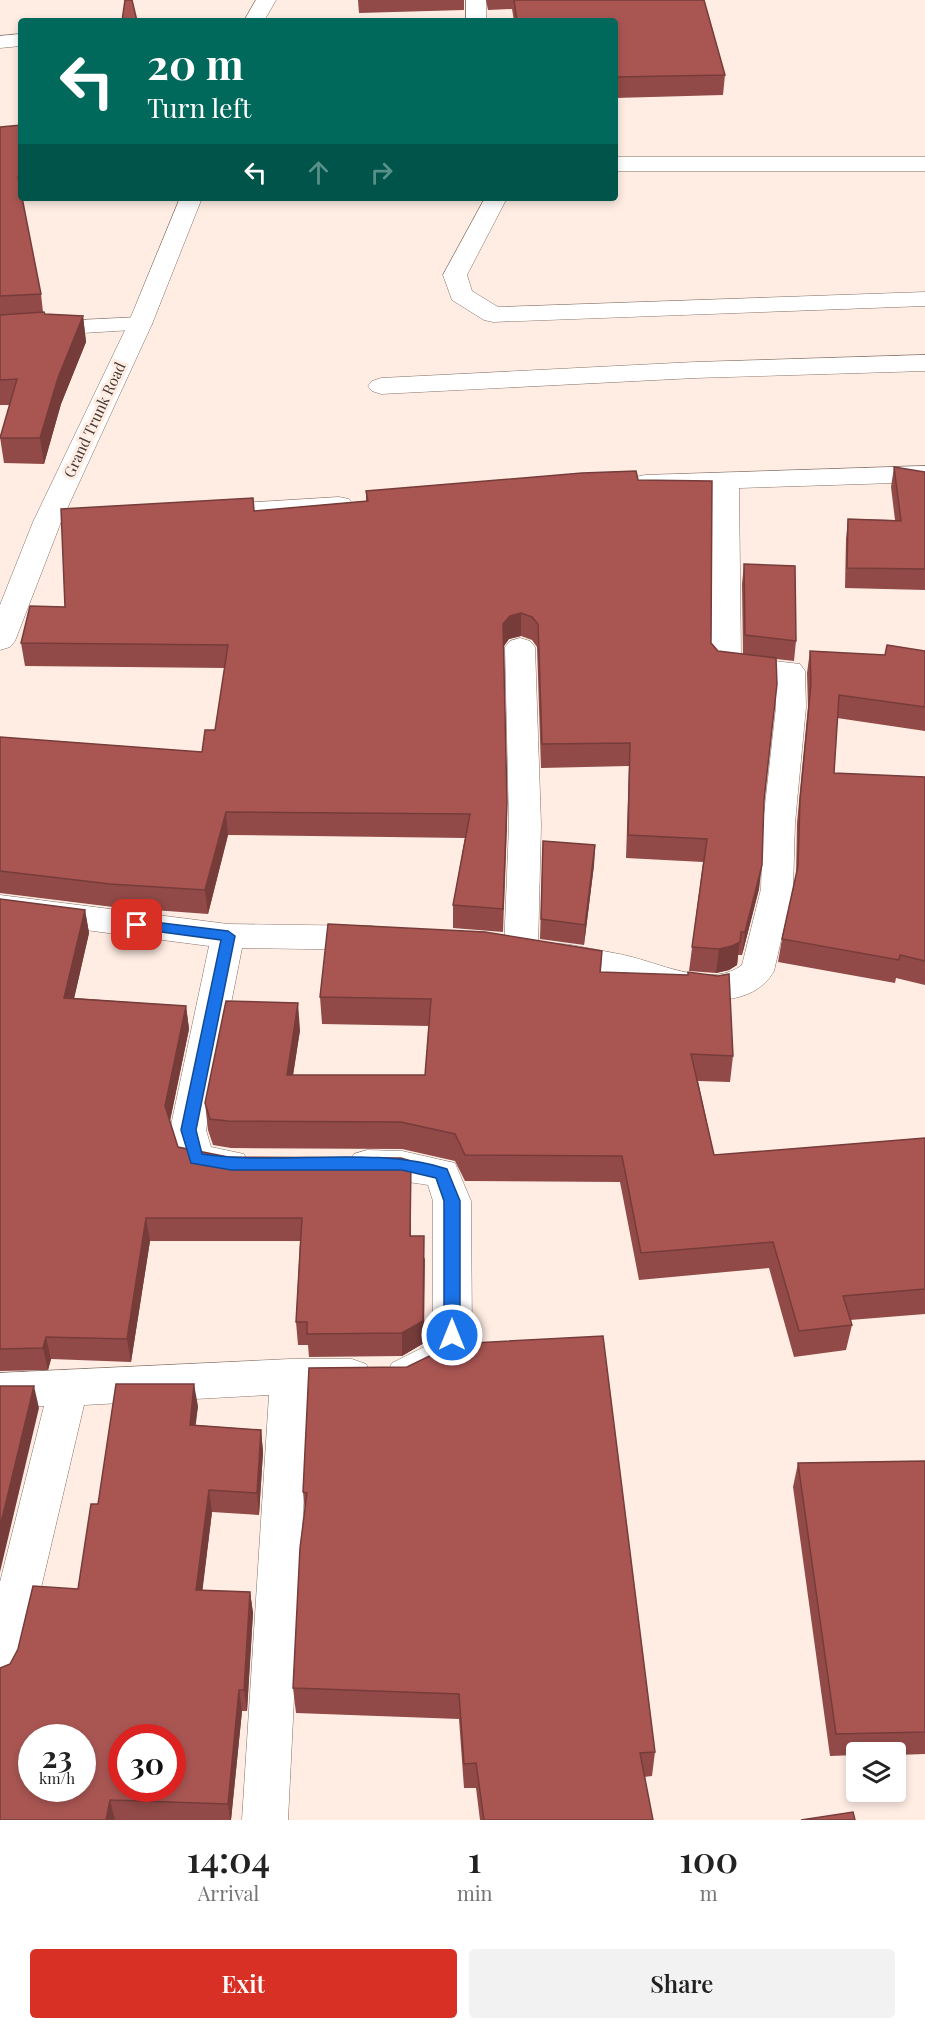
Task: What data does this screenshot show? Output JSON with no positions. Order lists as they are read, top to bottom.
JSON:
{
  "streets": {
    "street": ["Grand Trunk Road"]
  },
  "page": {
    "turn": ["20 m", "Turn left"],
    "speed": "23 km/h",
    "limit": "30",
    "eta": [
      "14:04",
      "Arrival",
      "1",
      "min",
      "100",
      "m"
    ],
    "buttons": ["Exit", "Share"]
  }
}
